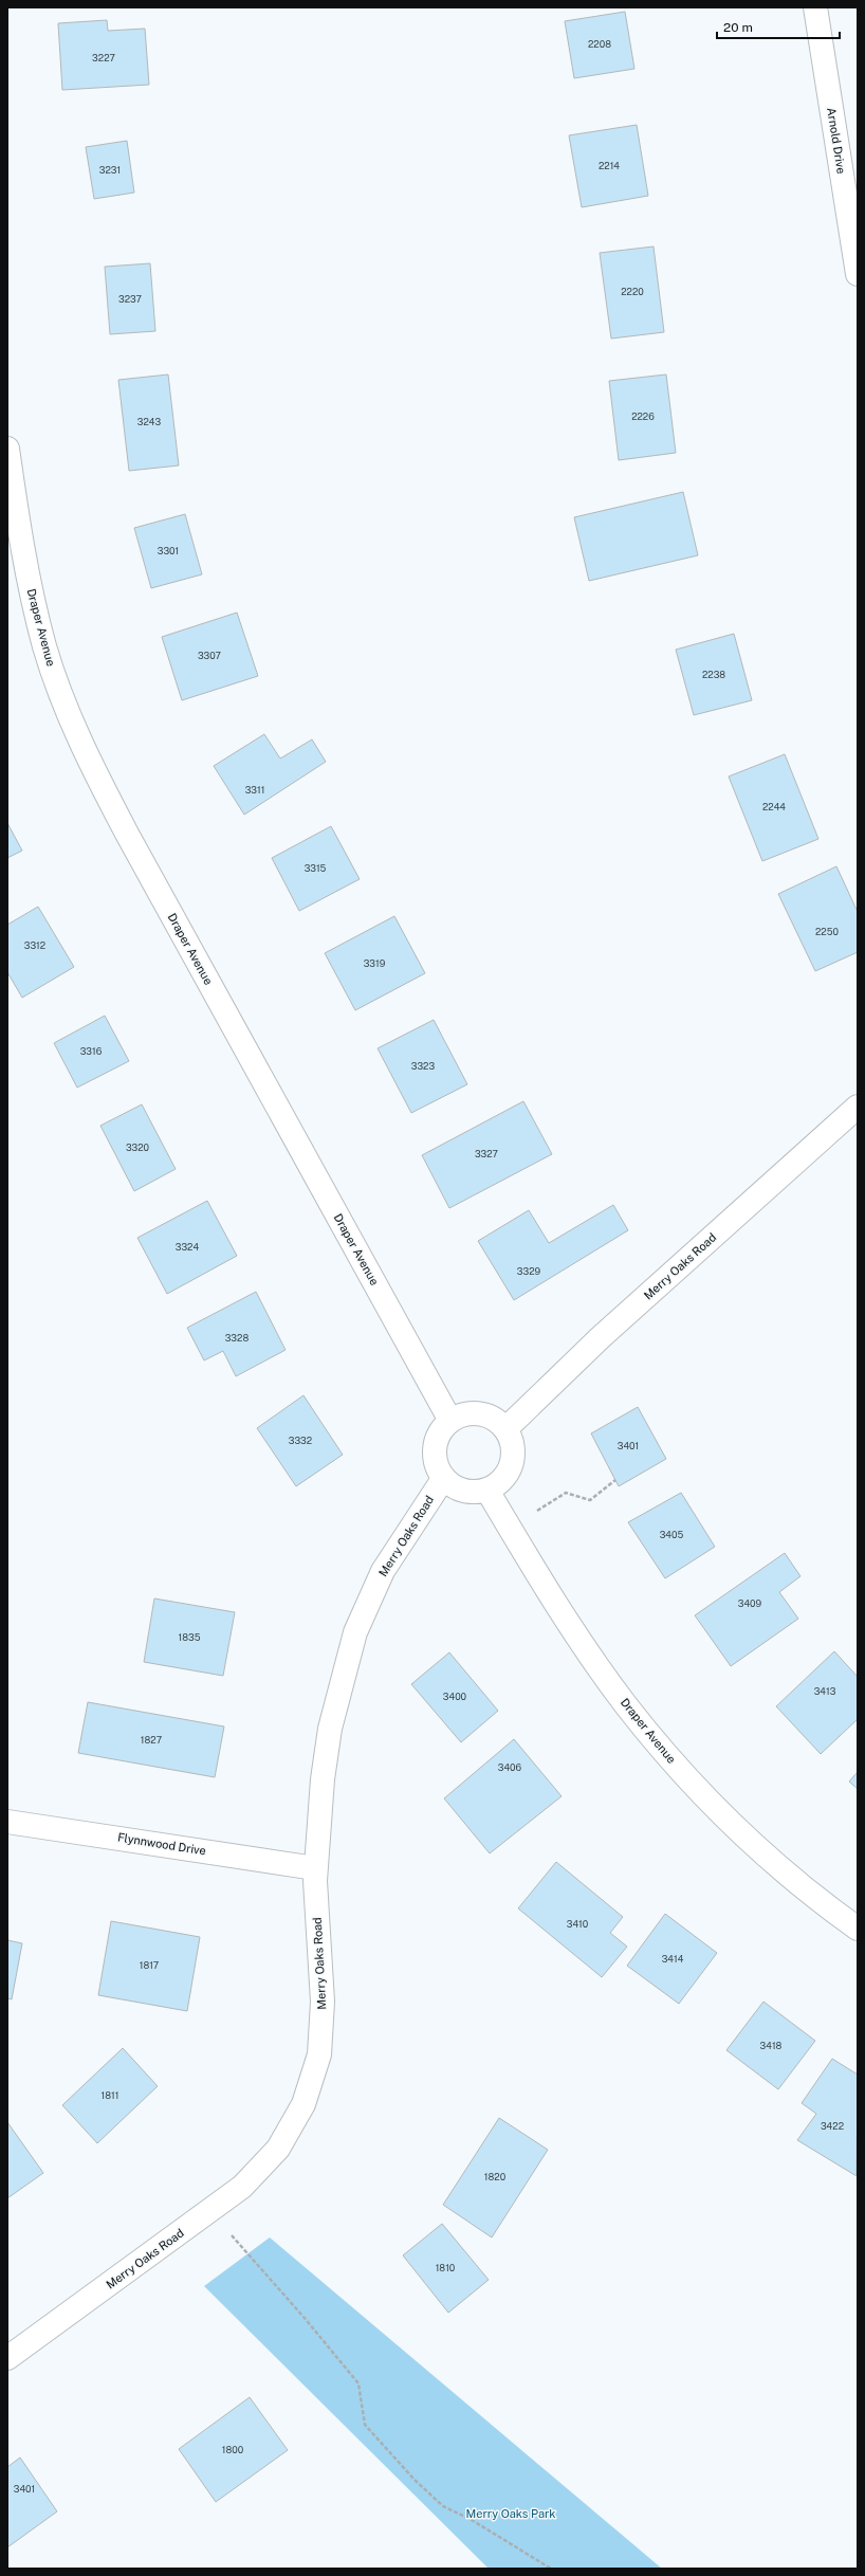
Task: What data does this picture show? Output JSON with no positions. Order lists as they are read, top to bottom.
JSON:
{
  "streets": {
    "street": [
      "Arnold Drive",
      "Draper Avenue",
      "Merry Oaks Road",
      "Flynnwood Drive"
    ]
  },
  "crossings": [
    ["Draper Avenue", "Merry Oaks Road"],
    ["Merry Oaks Road", "Flynnwood Drive"]
  ],
  "parks": ["Merry Oaks Park"],
  "house_numbers": [
    "2208",
    "3227",
    "2214",
    "3231",
    "2220",
    "3237",
    "2226",
    "3243",
    "3301",
    "3307",
    "2238",
    "3311",
    "2244",
    "3315",
    "2250",
    "3312",
    "3319",
    "3316",
    "3323",
    "3320",
    "3327",
    "3324",
    "3329",
    "3328",
    "3332",
    "3401",
    "3405",
    "3409",
    "1835",
    "3413",
    "3400",
    "1827",
    "3406",
    "3410",
    "3414",
    "1817",
    "3418",
    "1811",
    "3422",
    "1820",
    "1810",
    "1800",
    "3401"
  ],
  "scale_bar": "20 m"
}
